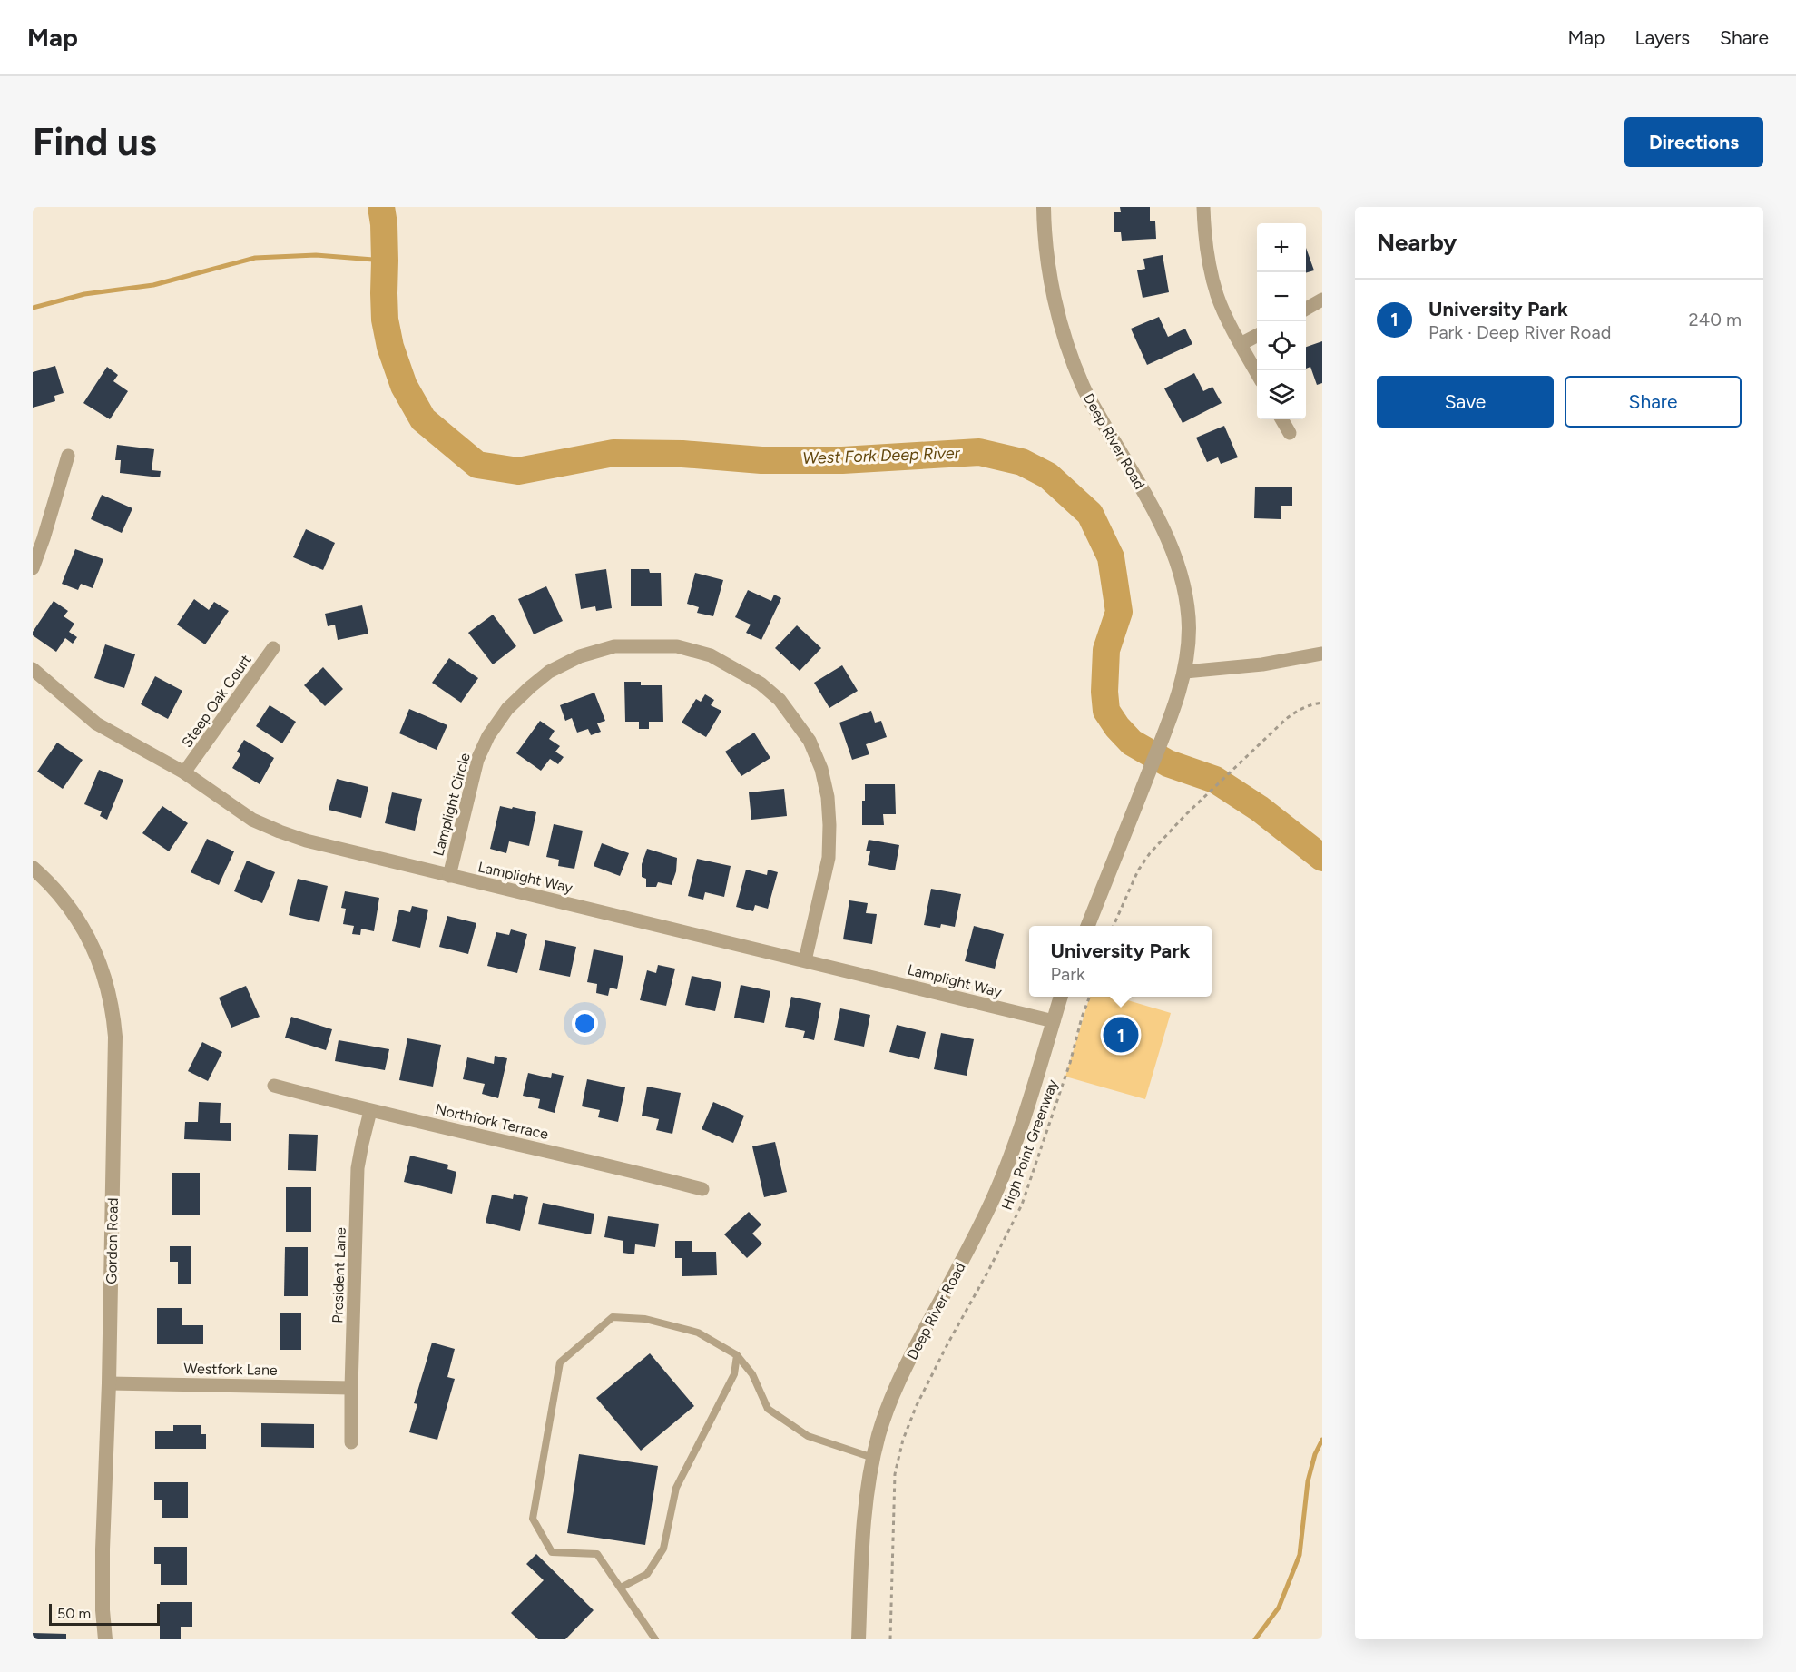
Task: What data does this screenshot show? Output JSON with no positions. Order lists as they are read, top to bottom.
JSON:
{
  "streets": {
    "street": [
      "Deep River Road",
      "Steep Oak Court",
      "Lamplight Circle",
      "Lamplight Way",
      "Northfork Terrace",
      "Gordon Road",
      "President Lane",
      "Westfork Lane"
    ],
    "path": ["High Point Greenway"]
  },
  "crossings": [
    ["Deep River Road", "Lamplight Way"],
    ["Steep Oak Court", "Lamplight Way"],
    ["Lamplight Circle", "Lamplight Way"],
    ["Northfork Terrace", "President Lane"],
    ["Gordon Road", "Westfork Lane"],
    ["President Lane", "Westfork Lane"]
  ],
  "water": ["West Fork Deep River"],
  "scale_bar": "50 m",
  "page": {
    "header": "Map",
    "nav": ["Map", "Layers", "Share"],
    "buttons": [
      "Directions",
      ["Save", "Share"]
    ],
    "title": "Find us",
    "heading": "Nearby",
    "map_buttons": ["+", "−"],
    "list": [
      {
        "mark": "1",
        "name": "University Park",
        "note": "Park · Deep River Road",
        "value": "240 m"
      }
    ],
    "popup": ["University Park", "Park"],
    "pins": "1",
    "scale": "50 m"
  }
}
